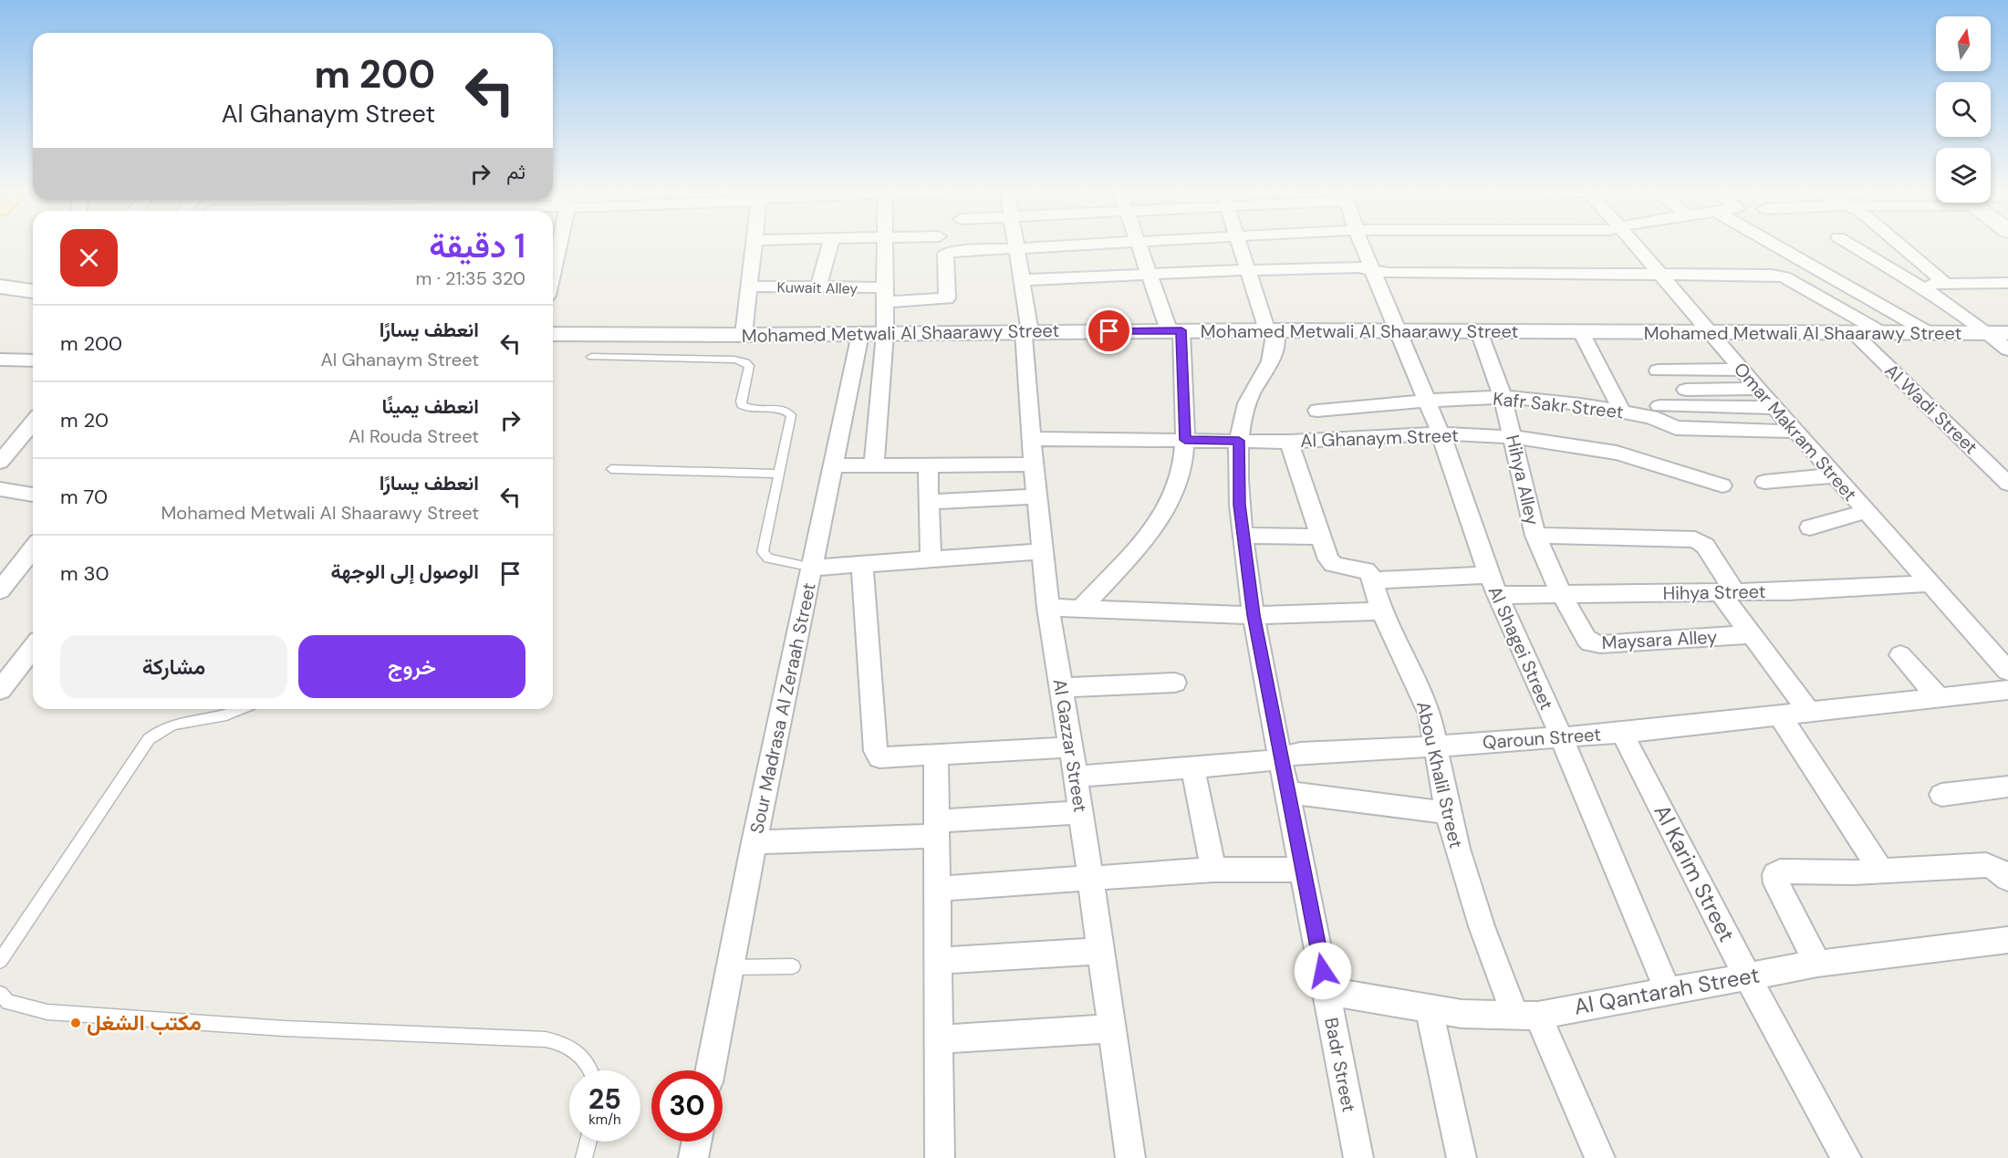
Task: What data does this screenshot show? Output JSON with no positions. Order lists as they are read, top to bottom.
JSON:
{
  "streets": {
    "street": [
      "Kuwait Alley",
      "Mohamed Metwali Al Shaarawy Street",
      "Kafr Sakr Street",
      "Al Wadi Street",
      "Omar Makram Street",
      "Al Ghanaym Street",
      "Hihya Alley",
      "Hihya Street",
      "Maysara Alley",
      "Al Shagei Street",
      "Sour Madrasa Al Zeraah Street",
      "Qaroun Street",
      "Al Gazzar Street",
      "Abou Khalil Street",
      "Al Karim Street",
      "Al Qantarah Street",
      "Badr Street"
    ]
  },
  "crossings": [
    ["Kuwait Alley", "Al Gazzar Street"],
    ["Mohamed Metwali Al Shaarawy Street", "Al Wadi Street"],
    ["Mohamed Metwali Al Shaarawy Street", "Omar Makram Street"],
    ["Mohamed Metwali Al Shaarawy Street", "Hihya Alley"],
    ["Mohamed Metwali Al Shaarawy Street", "Al Shagei Street"],
    ["Mohamed Metwali Al Shaarawy Street", "Sour Madrasa Al Zeraah Street"],
    ["Mohamed Metwali Al Shaarawy Street", "Al Gazzar Street"],
    ["Mohamed Metwali Al Shaarawy Street", "Badr Street"],
    ["Kafr Sakr Street", "Omar Makram Street"],
    ["Kafr Sakr Street", "Hihya Alley"],
    ["Kafr Sakr Street", "Al Shagei Street"],
    ["Omar Makram Street", "Hihya Street"],
    ["Al Ghanaym Street", "Hihya Alley"],
    ["Al Ghanaym Street", "Al Shagei Street"],
    ["Al Ghanaym Street", "Al Gazzar Street"],
    ["Al Ghanaym Street", "Badr Street"],
    ["Hihya Alley", "Hihya Street"],
    ["Hihya Alley", "Maysara Alley"],
    ["Hihya Street", "Maysara Alley"],
    ["Hihya Street", "Al Shagei Street"],
    ["Hihya Street", "Abou Khalil Street"],
    ["Al Shagei Street", "Qaroun Street"],
    ["Al Shagei Street", "Al Qantarah Street"],
    ["Qaroun Street", "Al Gazzar Street"],
    ["Qaroun Street", "Abou Khalil Street"],
    ["Qaroun Street", "Al Karim Street"],
    ["Qaroun Street", "Badr Street"],
    ["Abou Khalil Street", "Al Qantarah Street"],
    ["Al Karim Street", "Al Qantarah Street"],
    ["Al Qantarah Street", "Badr Street"]
  ],
  "places": ["مكتب الشغل"],
  "north": "top",
  "page": {
    "turn": ["200 m", "Al Ghanaym Street"],
    "then": "ثم",
    "heading": ["1 دقيقة", "320 m · 21:35"],
    "list": [
      {
        "name": "انعطف يسارًا",
        "note": "Al Ghanaym Street",
        "value": "200 m"
      },
      {
        "name": "انعطف يمينًا",
        "note": "Al Rouda Street",
        "value": "20 m"
      },
      {
        "name": "انعطف يسارًا",
        "note": "Mohamed Metwali Al Shaarawy Street",
        "value": "70 m"
      },
      {
        "name": "الوصول إلى الوجهة",
        "value": "30 m"
      }
    ],
    "buttons": ["خروج", "مشاركة"],
    "speed": "25 km/h",
    "limit": "30"
  }
}
